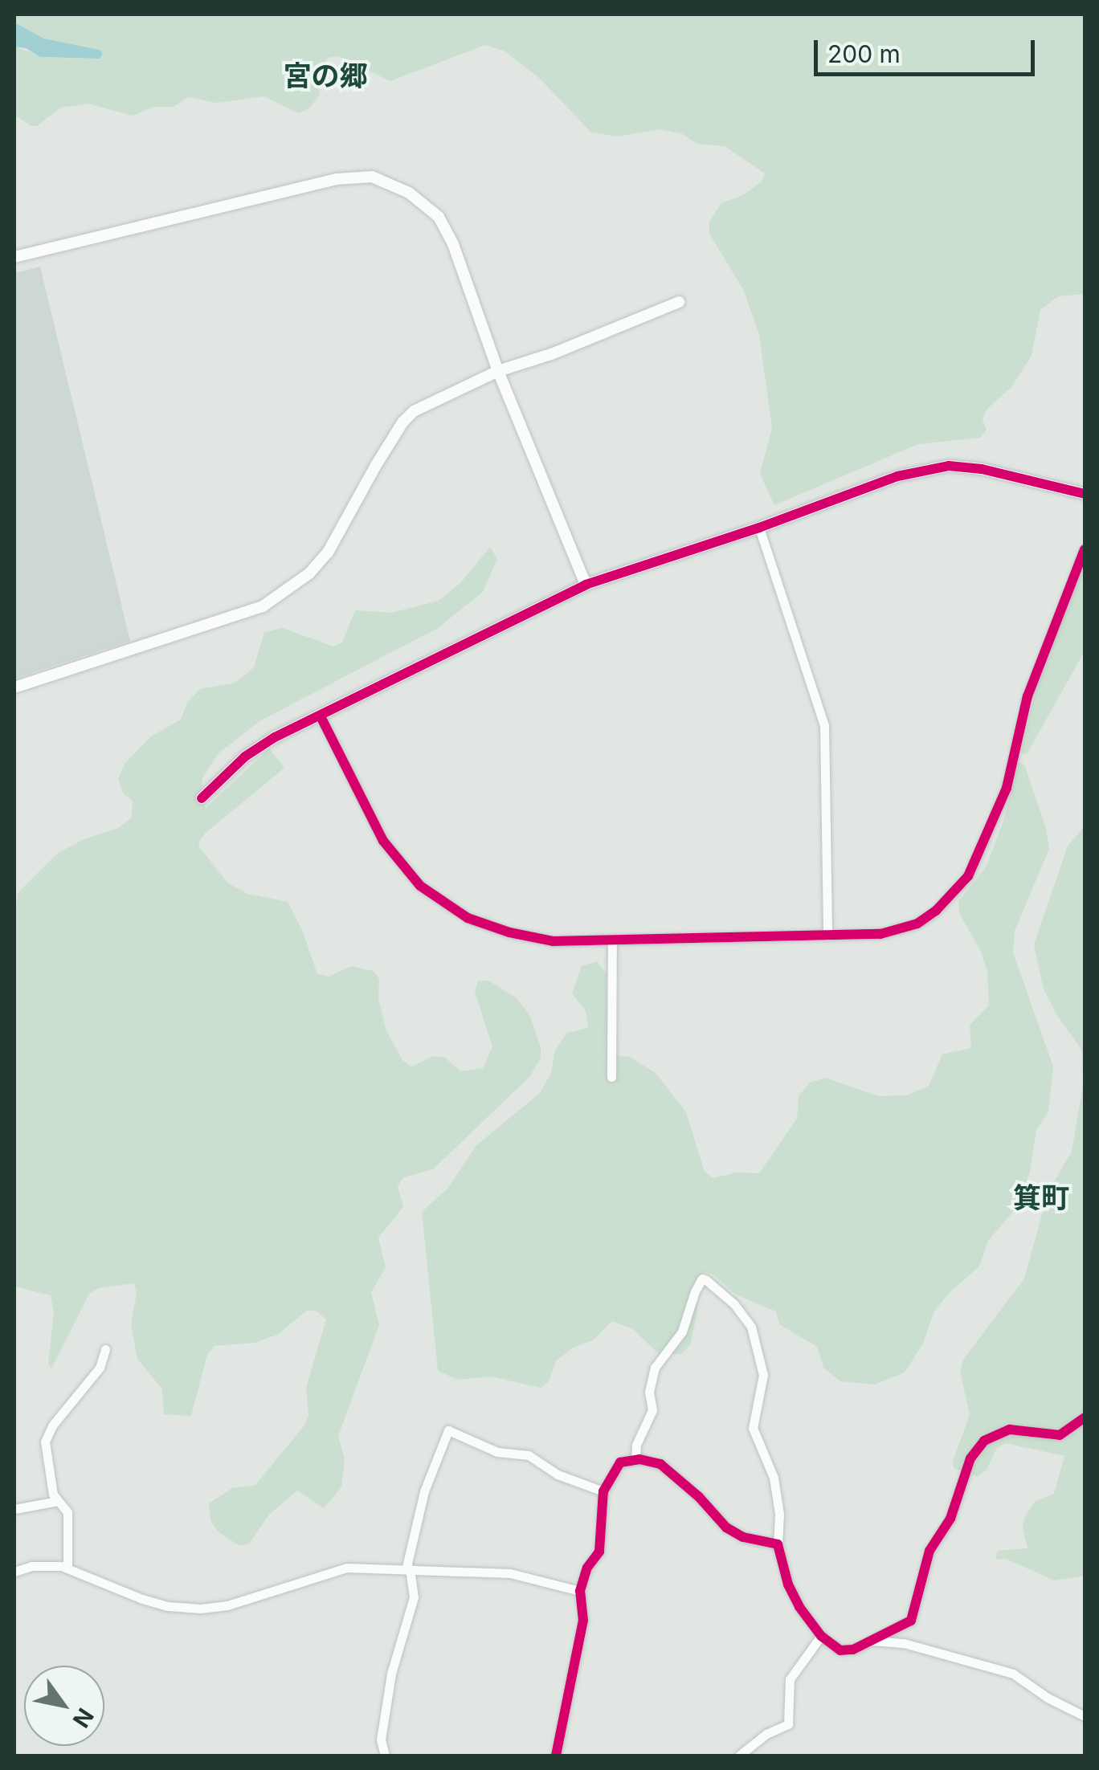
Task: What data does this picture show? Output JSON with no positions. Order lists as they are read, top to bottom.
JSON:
{
  "districts": ["宮の郷", "箕町"],
  "scale_bar": "200 m",
  "north": "bottom right"
}
